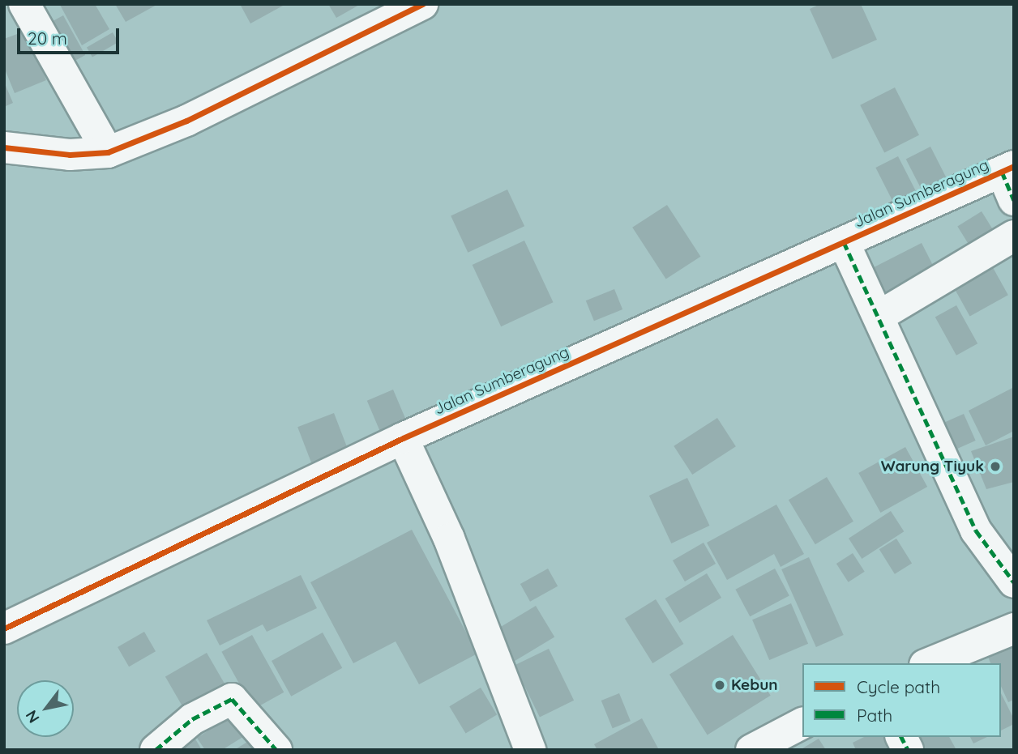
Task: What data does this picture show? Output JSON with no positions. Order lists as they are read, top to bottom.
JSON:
{
  "streets": {
    "street": ["Jalan Sumberagung"]
  },
  "places": ["Warung Tiyuk", "Kebun"],
  "legend": ["Cycle path", "Path"],
  "scale_bar": "20 m",
  "north": "bottom left"
}
